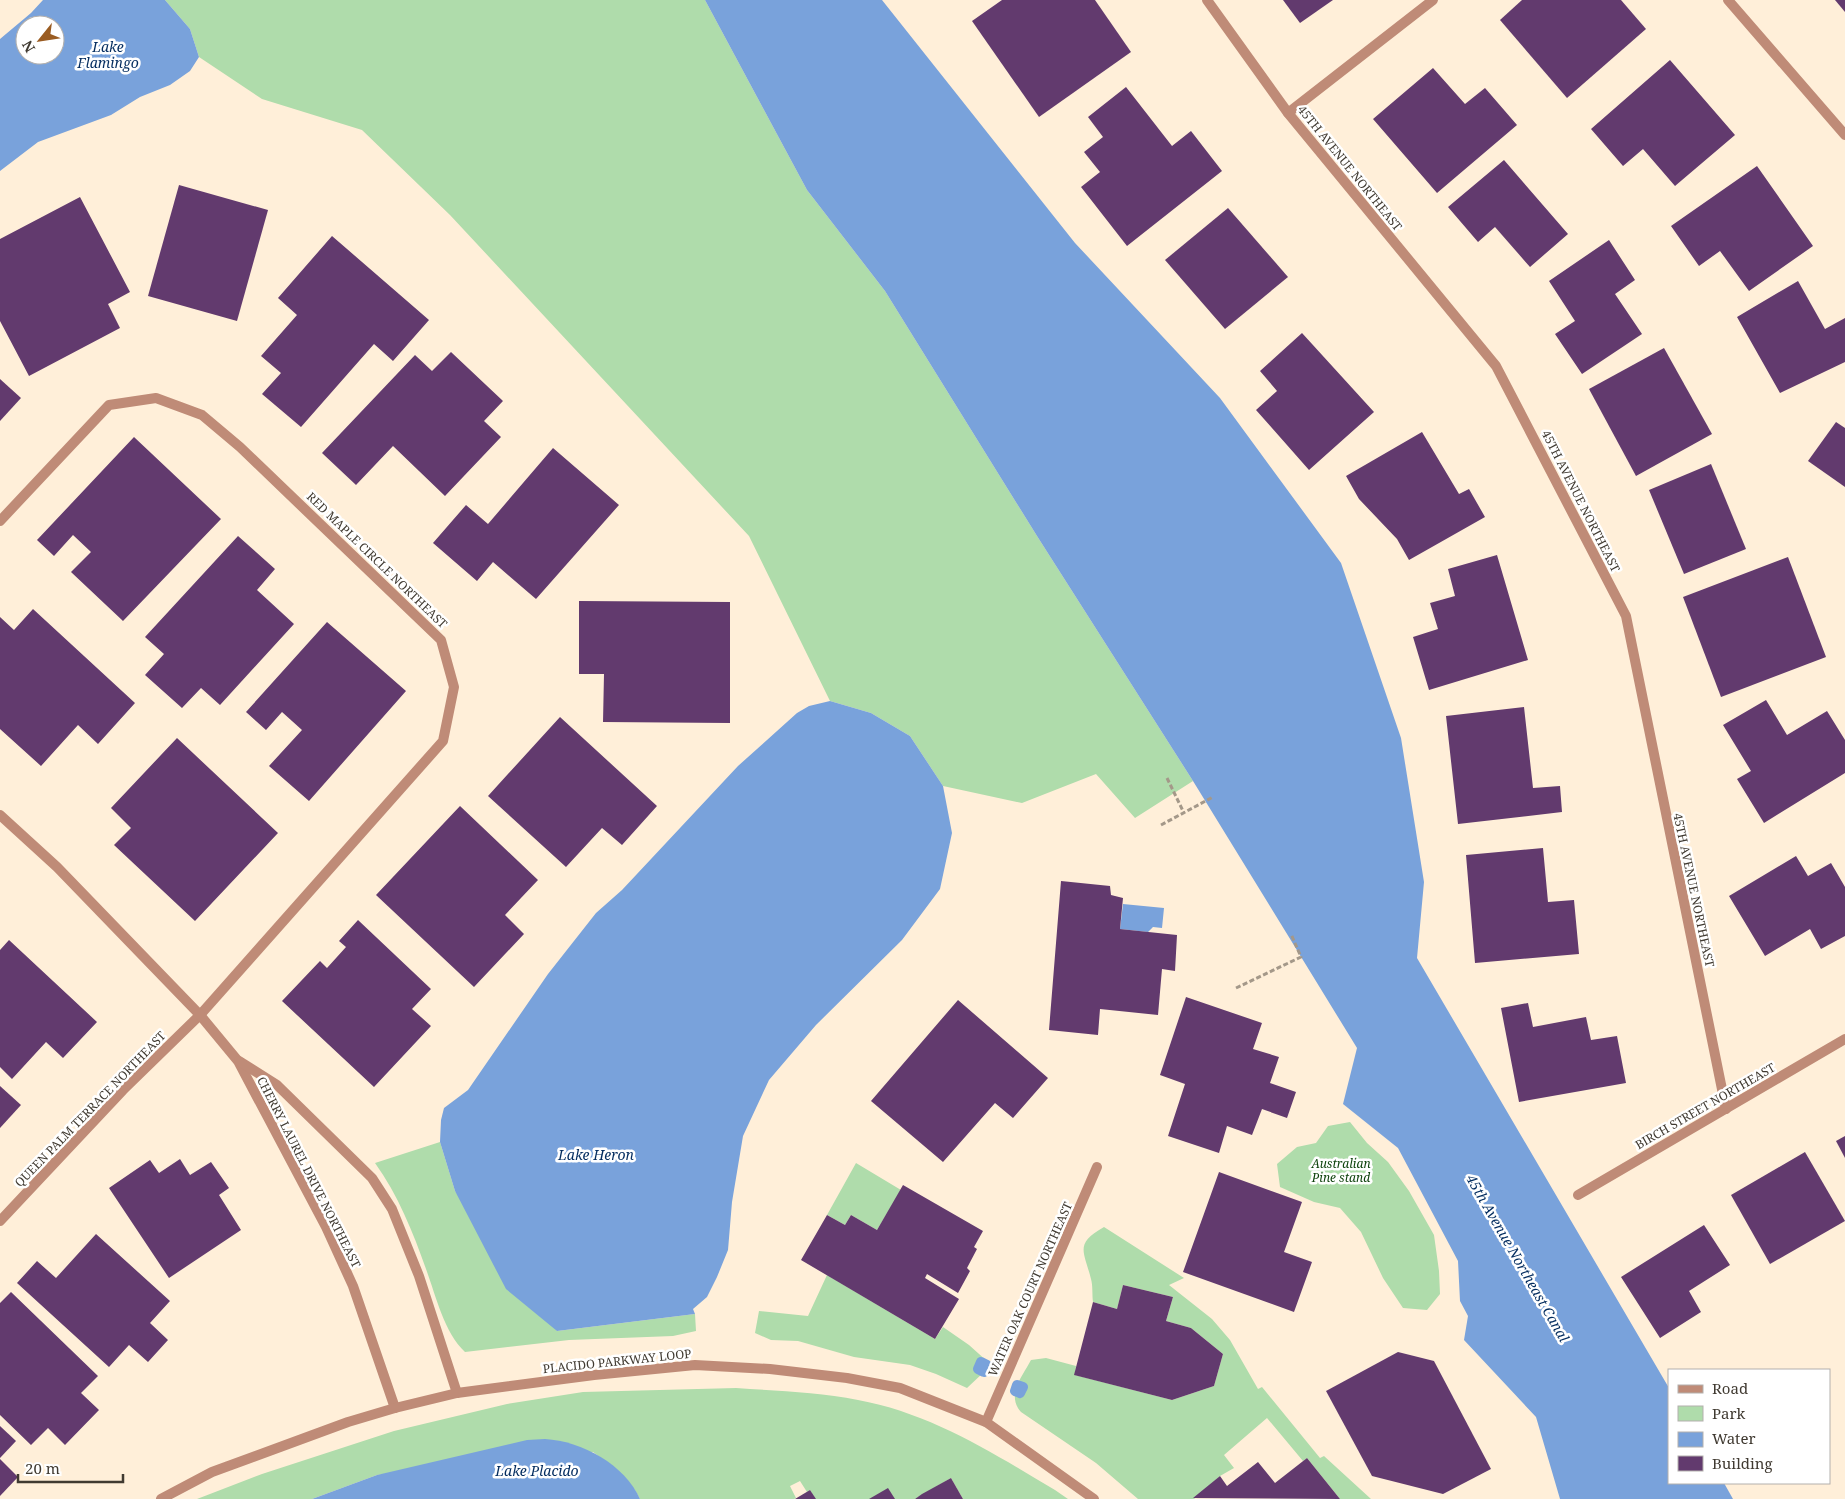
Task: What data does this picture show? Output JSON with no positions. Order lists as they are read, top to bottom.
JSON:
{
  "streets": {
    "street": [
      "45TH AVENUE NORTHEAST",
      "RED MAPLE CIRCLE NORTHEAST",
      "BIRCH STREET NORTHEAST",
      "QUEEN PALM TERRACE NORTHEAST",
      "CHERRY LAUREL DRIVE NORTHEAST",
      "WATER OAK COURT NORTHEAST",
      "PLACIDO PARKWAY LOOP"
    ]
  },
  "crossings": [
    ["45TH AVENUE NORTHEAST", "BIRCH STREET NORTHEAST"],
    ["RED MAPLE CIRCLE NORTHEAST", "QUEEN PALM TERRACE NORTHEAST"],
    ["RED MAPLE CIRCLE NORTHEAST", "CHERRY LAUREL DRIVE NORTHEAST"],
    ["QUEEN PALM TERRACE NORTHEAST", "CHERRY LAUREL DRIVE NORTHEAST"],
    ["CHERRY LAUREL DRIVE NORTHEAST", "PLACIDO PARKWAY LOOP"],
    ["WATER OAK COURT NORTHEAST", "PLACIDO PARKWAY LOOP"]
  ],
  "water": [
    "Lake Flamingo",
    "Lake Heron",
    "45th Avenue Northeast Canal",
    "Lake Placido"
  ],
  "parks": ["Australian Pine stand"],
  "legend": [
    "Road",
    "Park",
    "Water",
    "Building"
  ],
  "scale_bar": "20 m",
  "north": "bottom left"
}
